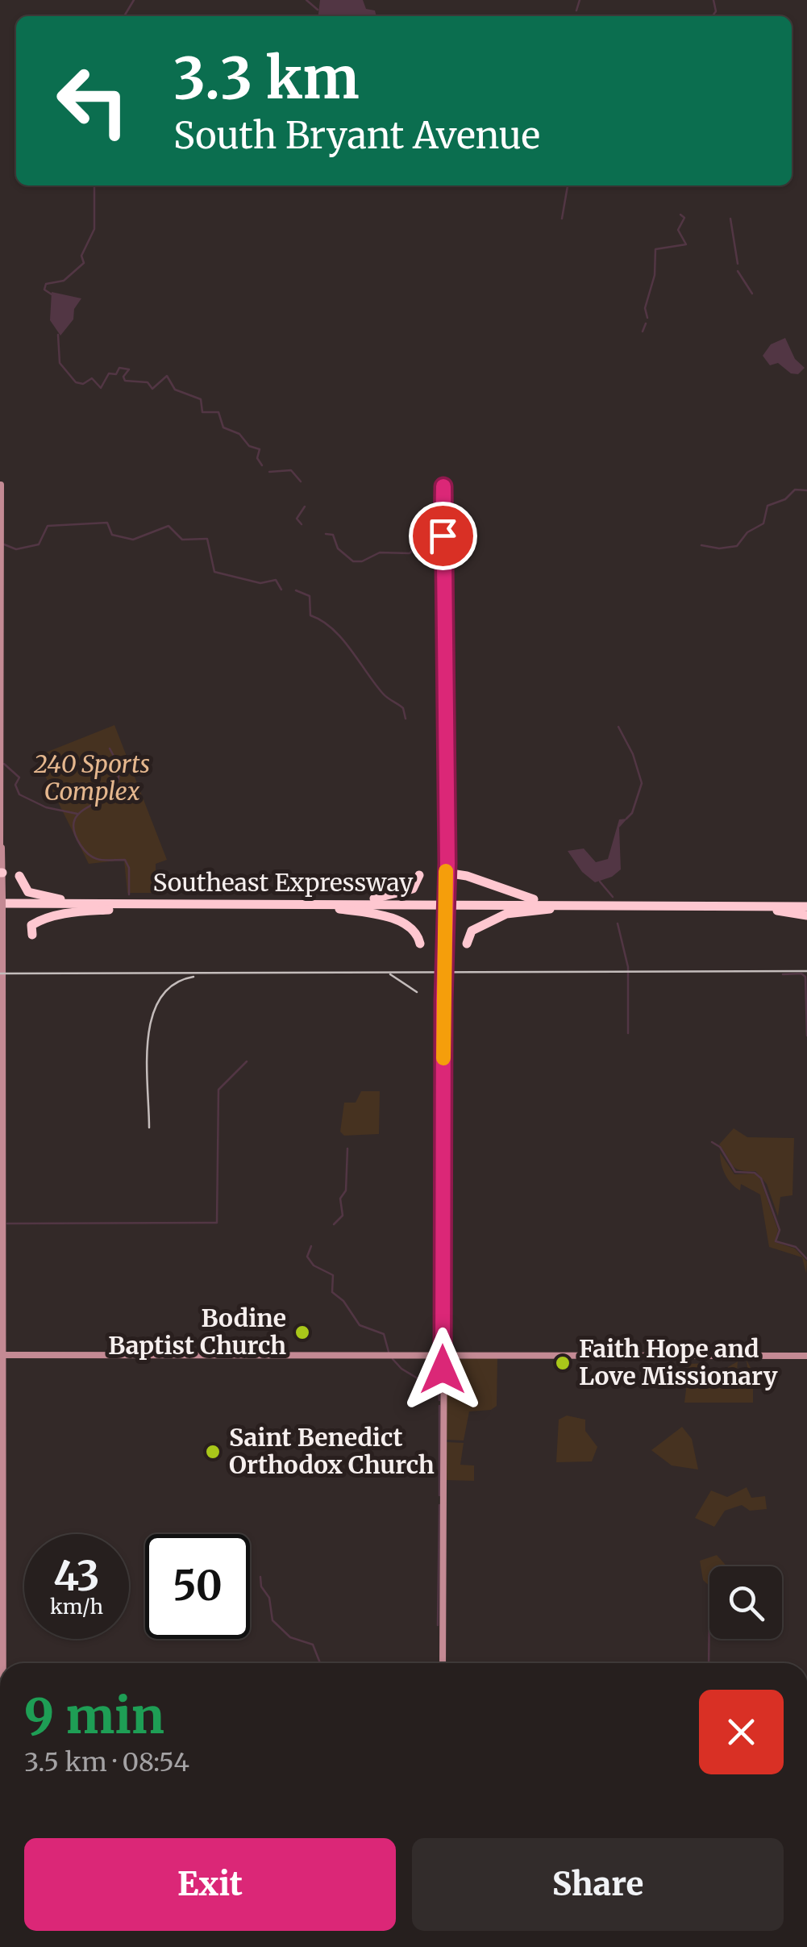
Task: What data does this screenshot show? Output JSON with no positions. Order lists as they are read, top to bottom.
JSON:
{
  "streets": {
    "highway": ["Southeast Expressway"]
  },
  "parks": ["240 Sports Complex"],
  "places": ["Bodine Baptist Church", "Faith Hope and Love Missionary", "Saint Benedict Orthodox Church"],
  "page": {
    "turn": ["3.3 km", "South Bryant Avenue"],
    "speed": "43 km/h",
    "limit": "50",
    "heading": ["9 min", "3.5 km · 08:54"],
    "buttons": ["Exit", "Share"]
  }
}
